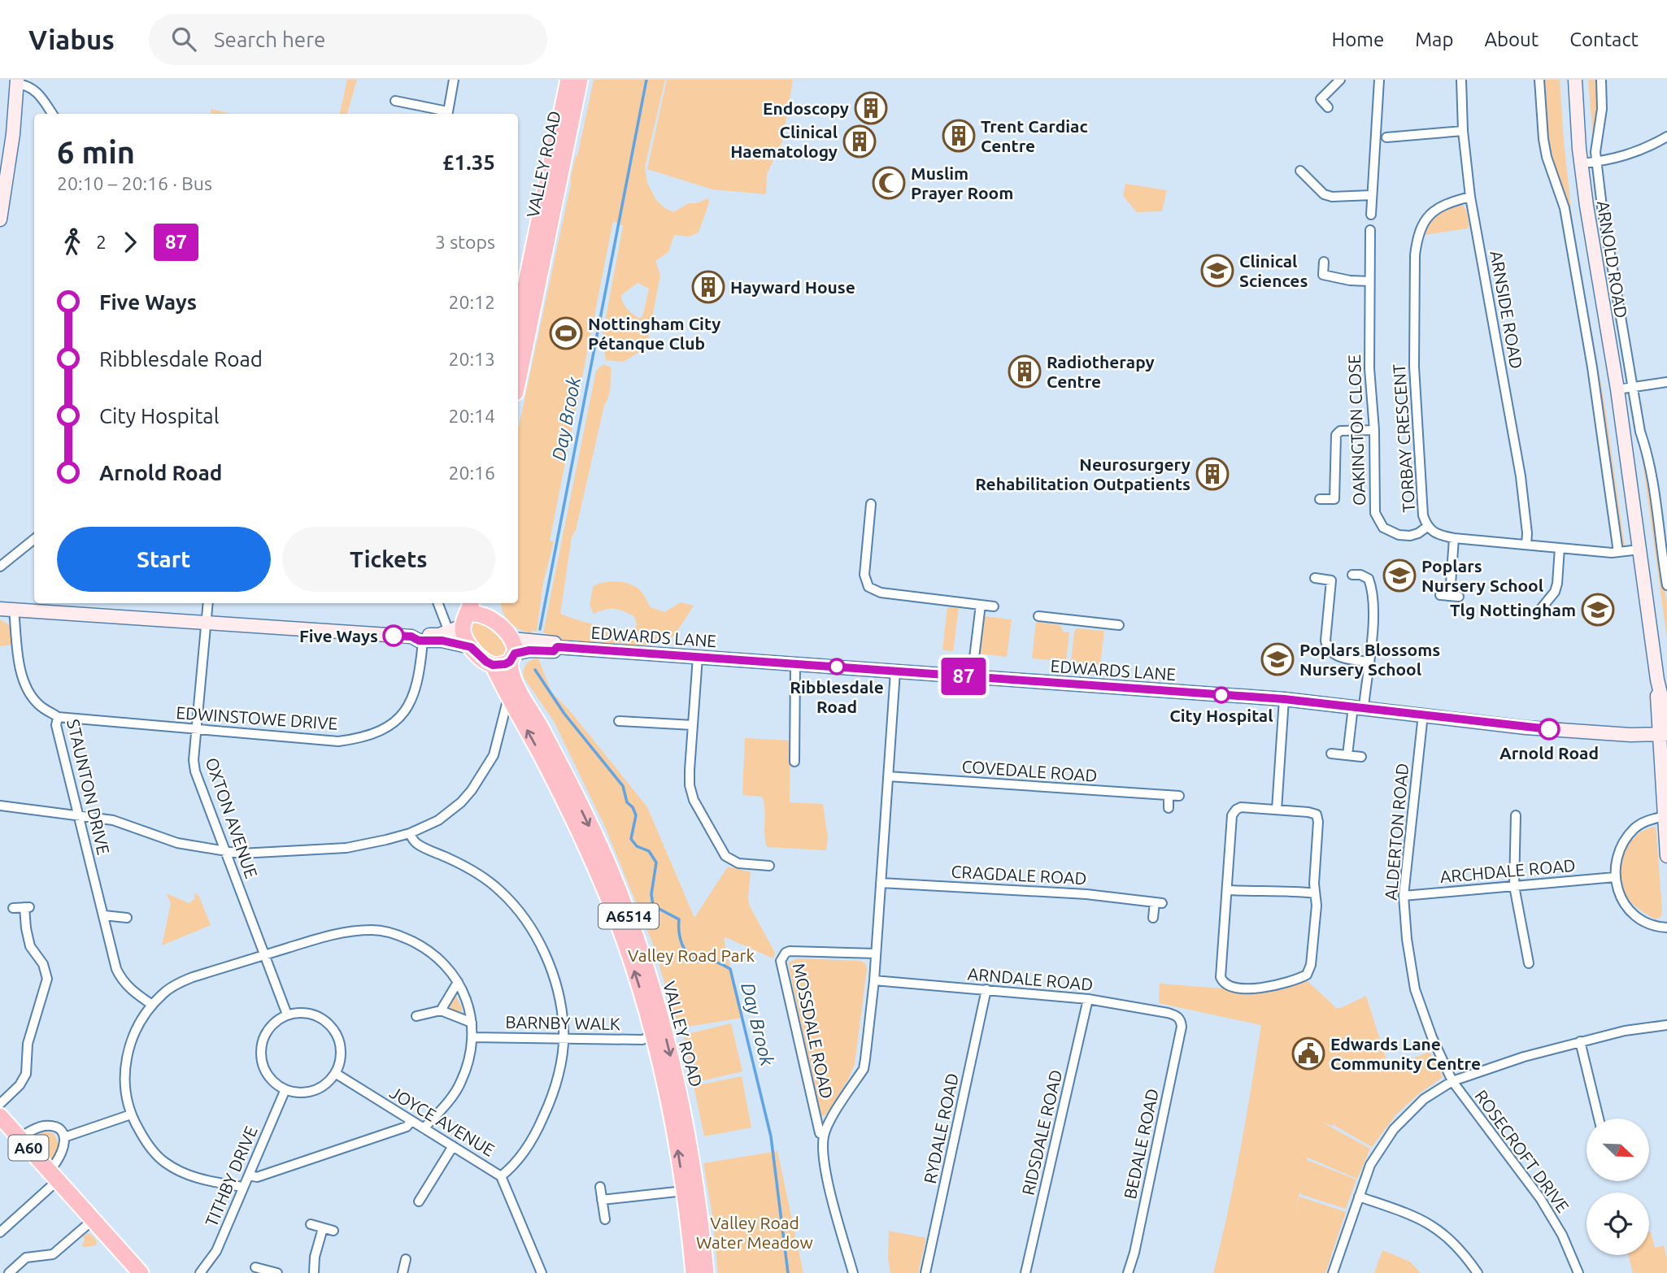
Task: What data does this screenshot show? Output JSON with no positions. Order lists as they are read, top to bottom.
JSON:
{
  "streets": {
    "highway": ["VALLEY ROAD", "A6514", "A60"],
    "street": [
      "ARNOLD ROAD",
      "ARNSIDE ROAD",
      "OAKINGTON CLOSE",
      "TORBAY CRESCENT",
      "EDWARDS LANE",
      "EDWINSTOWE DRIVE",
      "COVEDALE ROAD",
      "STAUNTON DRIVE",
      "OXTON AVENUE",
      "ALDERTON ROAD",
      "ARCHDALE ROAD",
      "CRAGDALE ROAD",
      "ARNDALE ROAD",
      "BARNBY WALK",
      "MOSSDALE ROAD",
      "JOYCE AVENUE",
      "RYDALE ROAD",
      "RIDSDALE ROAD",
      "BEDALE ROAD",
      "ROSECROFT DRIVE",
      "TITHBY DRIVE"
    ]
  },
  "crossings": [
    ["VALLEY ROAD", "EDWARDS LANE"],
    ["VALLEY ROAD", "A6514"],
    ["VALLEY ROAD", "BARNBY WALK"],
    ["ARNOLD ROAD", "TORBAY CRESCENT"],
    ["ARNOLD ROAD", "EDWARDS LANE"],
    ["ARNSIDE ROAD", "TORBAY CRESCENT"],
    ["OAKINGTON CLOSE", "TORBAY CRESCENT"],
    ["EDWARDS LANE", "ALDERTON ROAD"],
    ["EDWARDS LANE", "A6514"],
    ["EDWINSTOWE DRIVE", "STAUNTON DRIVE"],
    ["EDWINSTOWE DRIVE", "OXTON AVENUE"],
    ["OXTON AVENUE", "JOYCE AVENUE"],
    ["OXTON AVENUE", "TITHBY DRIVE"],
    ["ALDERTON ROAD", "ARCHDALE ROAD"],
    ["ALDERTON ROAD", "ROSECROFT DRIVE"],
    ["ARNDALE ROAD", "RYDALE ROAD"],
    ["ARNDALE ROAD", "RIDSDALE ROAD"],
    ["ARNDALE ROAD", "BEDALE ROAD"],
    ["JOYCE AVENUE", "TITHBY DRIVE"]
  ],
  "water": ["Day Brook"],
  "parks": ["Valley Road Park", "Valley Road Water Meadow"],
  "places": {
    "building": [
      "Endoscopy",
      "Trent Cardiac Centre",
      "Clinical Haematology",
      "Hayward House",
      "Radiotherapy Centre",
      "Neurosurgery Rehabilitation Outpatients"
    ],
    "mosque": ["Muslim Prayer Room"],
    "school or university": [
      "Clinical Sciences",
      "Poplars Nursery School",
      "Tlg Nottingham",
      "Poplars Blossoms Nursery School"
    ],
    "sports": ["Nottingham City Pétanque Club"],
    "other": [
      "Five Ways",
      "Ribblesdale Road",
      "City Hospital",
      "Arnold Road"
    ],
    "public building": ["Edwards Lane Community Centre"]
  },
  "lines": ["bus line 87"],
  "north": "bottom right",
  "page": {
    "header": "Viabus",
    "search": "Search here",
    "nav": [
      "Home",
      "Map",
      "About",
      "Contact"
    ],
    "on_map": "87",
    "heading": ["6 min", "20:10 – 20:16 · Bus", "£1.35"],
    "legs": ["2", "87", "3 stops"],
    "list": [
      {
        "name": "Five Ways",
        "value": "20:12"
      },
      {
        "name": "Ribblesdale Road",
        "value": "20:13"
      },
      {
        "name": "City Hospital",
        "value": "20:14"
      },
      {
        "name": "Arnold Road",
        "value": "20:16"
      }
    ],
    "buttons": ["Start", "Tickets"]
  }
}
